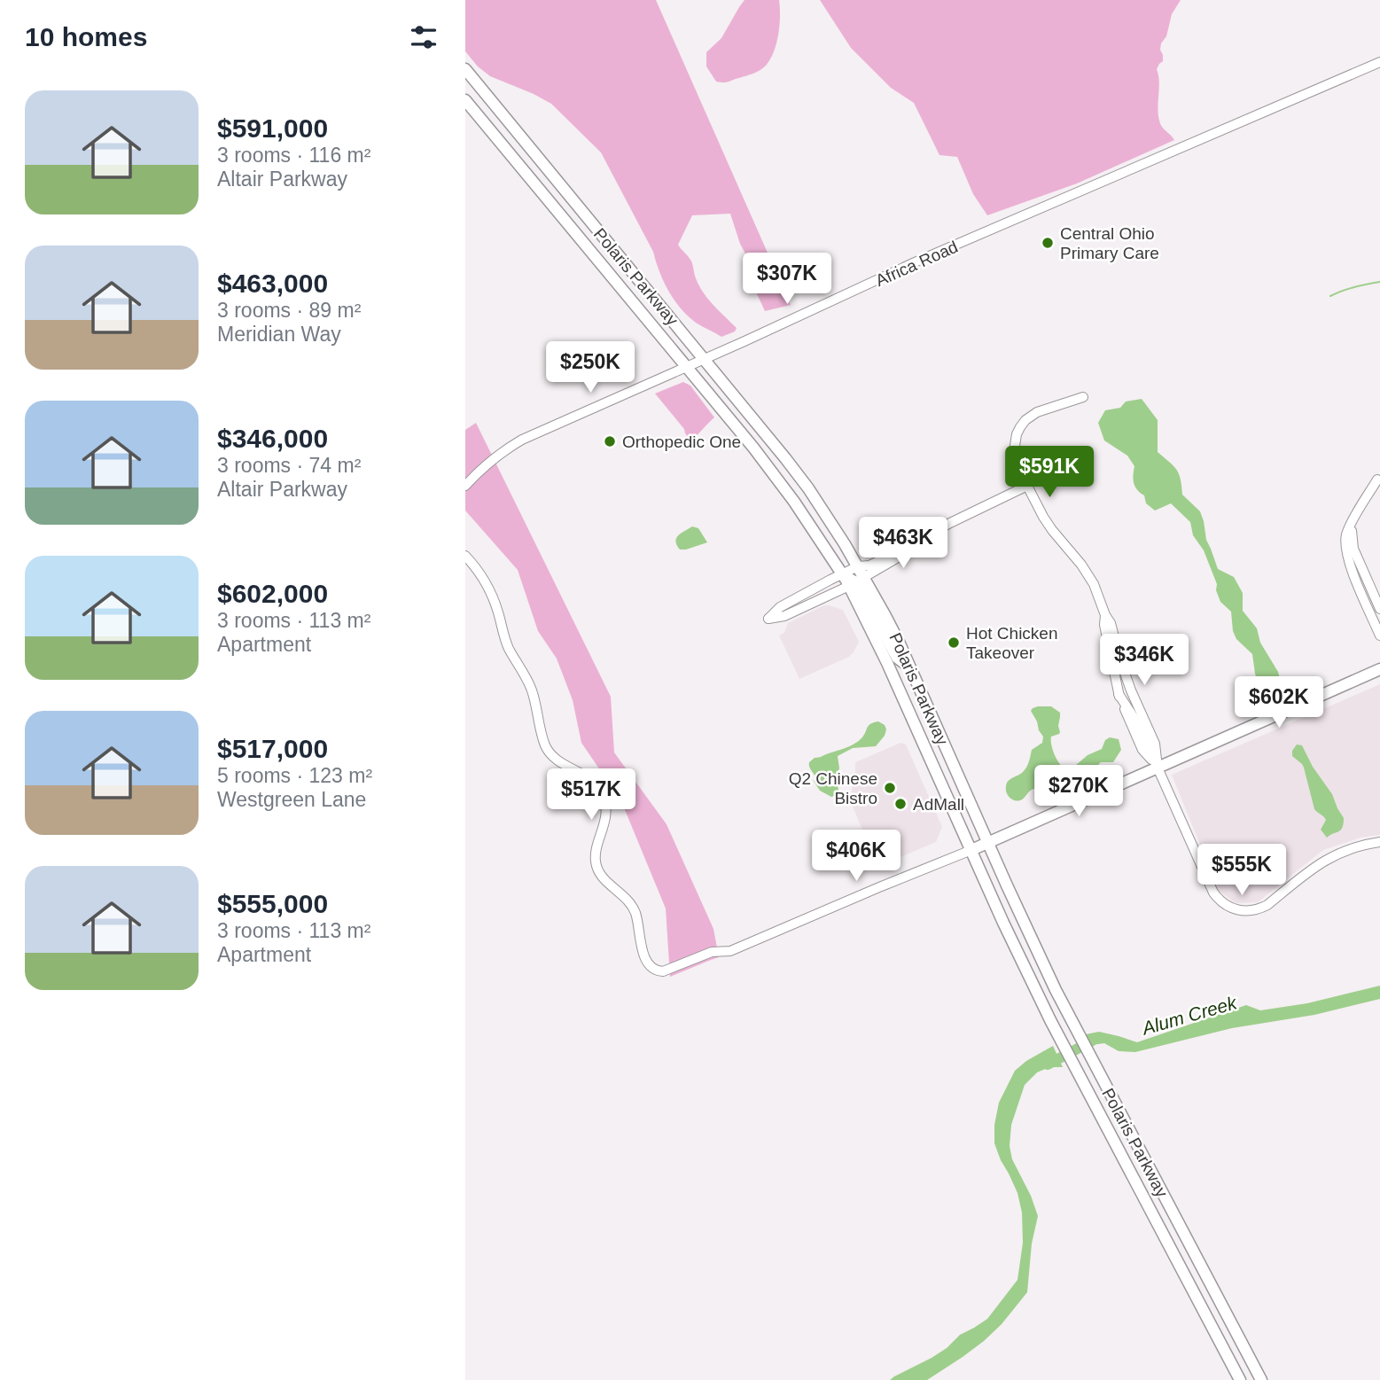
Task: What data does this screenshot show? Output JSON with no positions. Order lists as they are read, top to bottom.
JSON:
{
  "streets": {
    "main road": ["Polaris Parkway"],
    "street": ["Africa Road"]
  },
  "crossings": [
    ["Africa Road", "Polaris Parkway"]
  ],
  "water": ["Alum Creek"],
  "places": [
    "Central Ohio Primary Care",
    "Orthopedic One",
    "Hot Chicken Takeover",
    "Q2 Chinese Bistro",
    "AdMall"
  ],
  "page": {
    "heading": "10 homes",
    "list": [
      {
        "name": "$591,000",
        "note": "3 rooms · 116 m² · Altair Parkway"
      },
      {
        "name": "$463,000",
        "note": "3 rooms · 89 m² · Meridian Way"
      },
      {
        "name": "$346,000",
        "note": "3 rooms · 74 m² · Altair Parkway"
      },
      {
        "name": "$602,000",
        "note": "3 rooms · 113 m² · Apartment"
      },
      {
        "name": "$517,000",
        "note": "5 rooms · 123 m² · Westgreen Lane"
      },
      {
        "name": "$555,000",
        "note": "3 rooms · 113 m² · Apartment"
      }
    ],
    "price": [
      "$307K",
      "$250K",
      "$591K",
      "$463K",
      "$346K",
      "$602K",
      "$270K",
      "$517K",
      "$406K",
      "$555K"
    ]
  }
}
